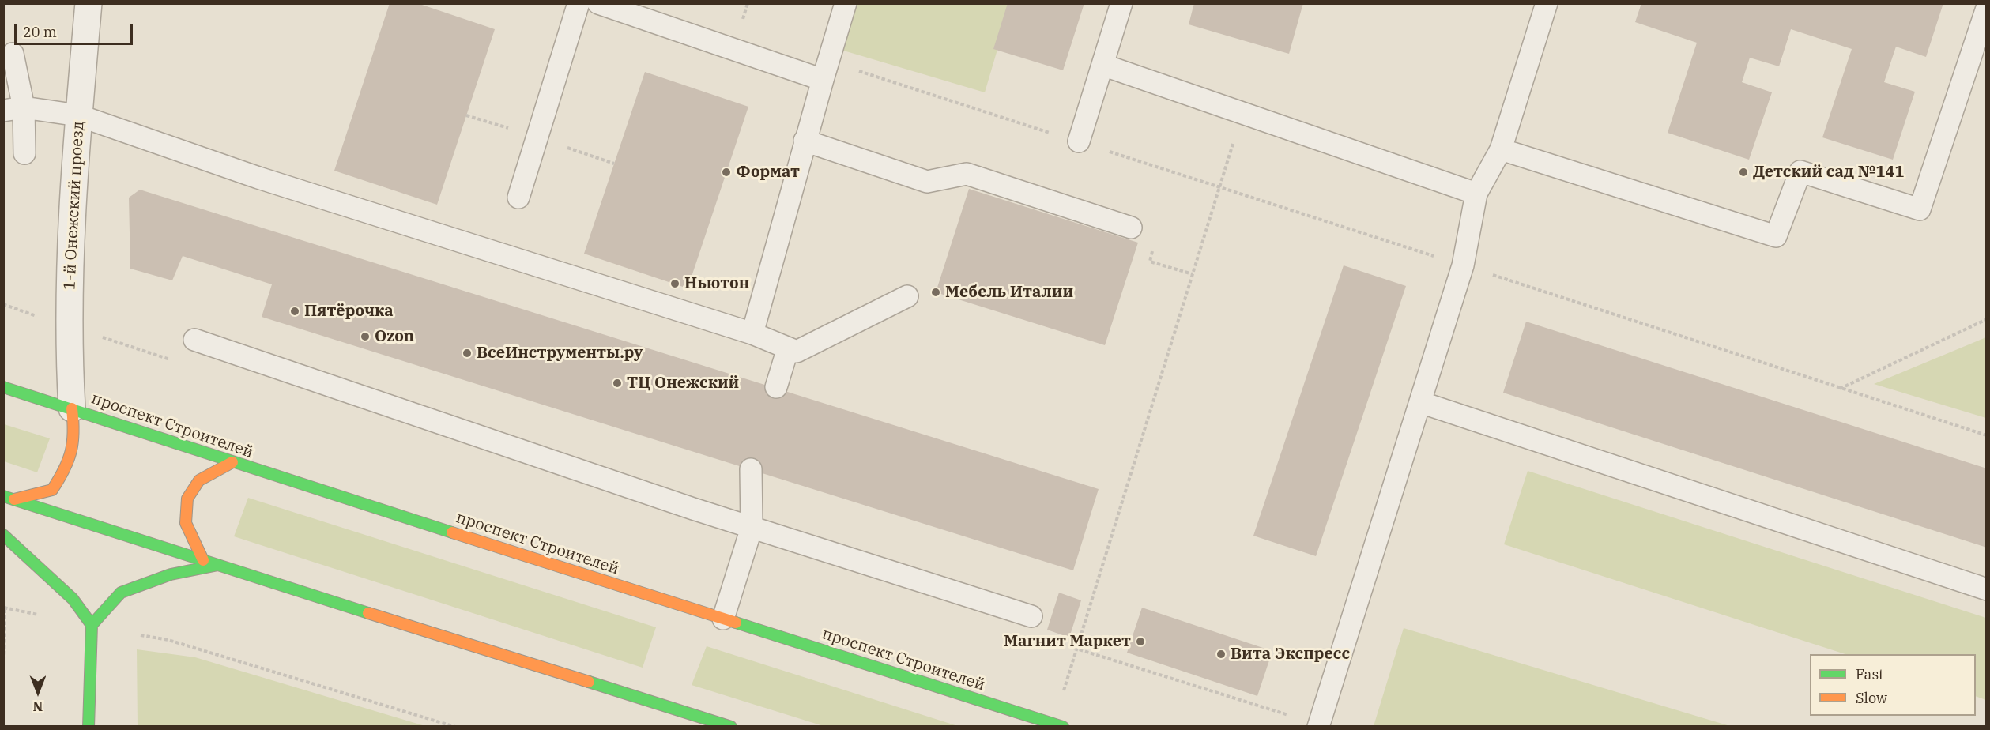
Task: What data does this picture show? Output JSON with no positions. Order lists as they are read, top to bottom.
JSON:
{
  "streets": {
    "main road": ["проспект Строителей"],
    "street": ["1-й Онежский проезд"]
  },
  "crossings": [
    ["1-й Онежский проезд", "проспект Строителей"]
  ],
  "places": [
    "Формат",
    "Детский сад №141",
    "Ньютон",
    "Мебель Италии",
    "Пятёрочка",
    "Ozon",
    "ВсеИнструменты.ру",
    "ТЦ Онежский",
    "Магнит Маркет",
    "Вита Экспресс"
  ],
  "legend": ["Fast", "Slow"],
  "scale_bar": "20 m",
  "north": "bottom"
}
